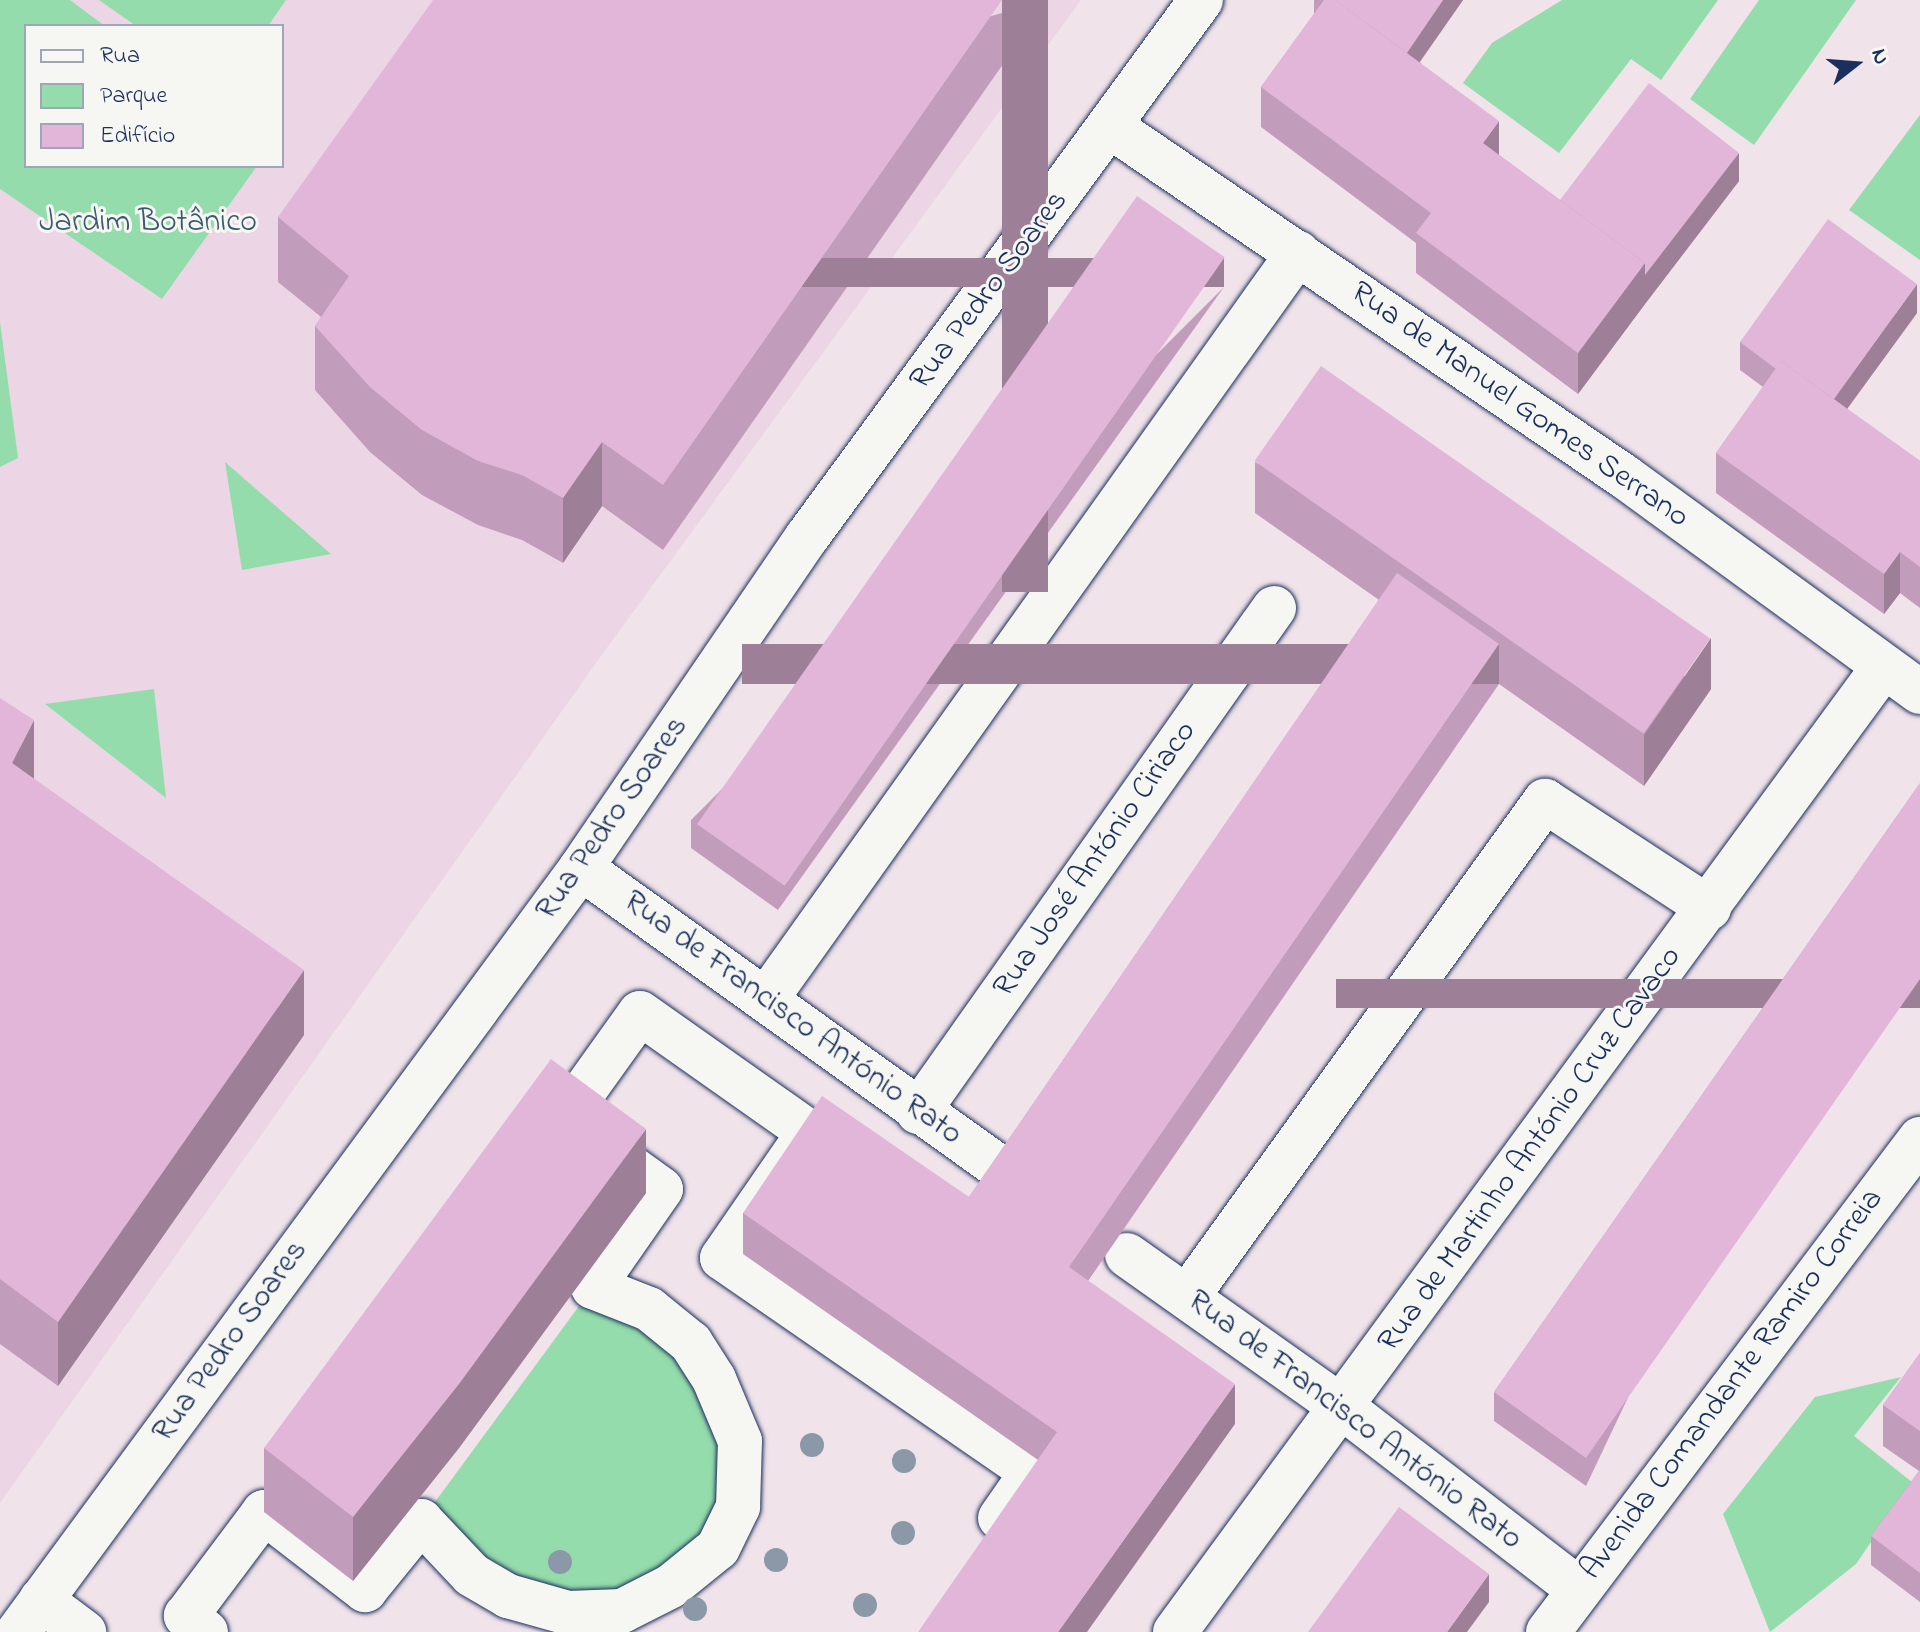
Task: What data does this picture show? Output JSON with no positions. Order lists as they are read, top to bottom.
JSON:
{
  "streets": {
    "street": [
      "Rua Pedro Soares",
      "Rua de Manuel Gomes Serrano",
      "Rua José António Ciriaco",
      "Rua de Francisco António Rato",
      "Rua de Martinho António Cruz Cavaco",
      "Avenida Comandante Ramiro Correia"
    ]
  },
  "crossings": [
    ["Rua Pedro Soares", "Rua de Manuel Gomes Serrano"],
    ["Rua Pedro Soares", "Rua de Francisco António Rato"],
    ["Rua de Manuel Gomes Serrano", "Rua de Martinho António Cruz Cavaco"],
    ["Rua José António Ciriaco", "Rua de Francisco António Rato"],
    ["Rua de Francisco António Rato", "Rua de Martinho António Cruz Cavaco"],
    ["Rua de Francisco António Rato", "Avenida Comandante Ramiro Correia"]
  ],
  "parks": ["Jardim Botânico"],
  "legend": ["Rua", "Parque", "Edifício"],
  "north": "right"
}
